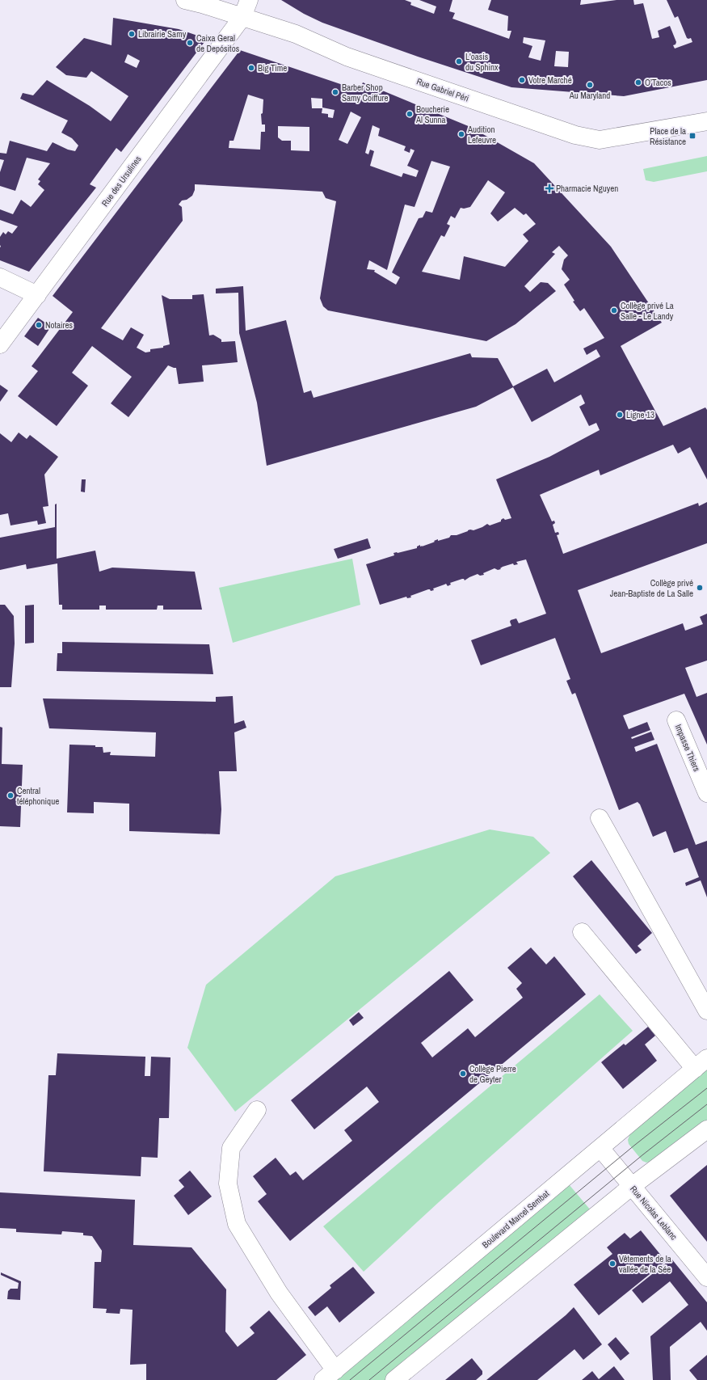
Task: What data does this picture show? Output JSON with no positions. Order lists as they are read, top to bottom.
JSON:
{
  "streets": {
    "street": [
      "Rue Gabriel Péri",
      "Rue des Ursulines",
      "Impasse Thiers",
      "Rue Nicolas Leblanc",
      "Boulevard Marcel Sembat"
    ]
  },
  "crossings": [
    ["Rue Gabriel Péri", "Rue des Ursulines"],
    ["Rue Nicolas Leblanc", "Boulevard Marcel Sembat"]
  ],
  "places": {
    "other": [
      "Librairie Samy",
      "Caixa Geral de Depósitos",
      "L'oasis du Sphinx",
      "Big Time",
      "Votre Marché",
      "O’Tacos",
      "Au Maryland",
      "Barber Shop Samy Coiffure",
      "Boucherie Al Sunna",
      "Audition Lefeuvre",
      "Collège privé La Salle - Le Landy",
      "Notaires",
      "Ligne 13",
      "Collège privé Jean-Baptiste de La Salle",
      "Central téléphonique",
      "Collège Pierre de Geyter",
      "Vêtements de la vallée de la Sée"
    ],
    "transit": ["Place de la Résistance"],
    "health": ["Pharmacie Nguyen"]
  }
}
